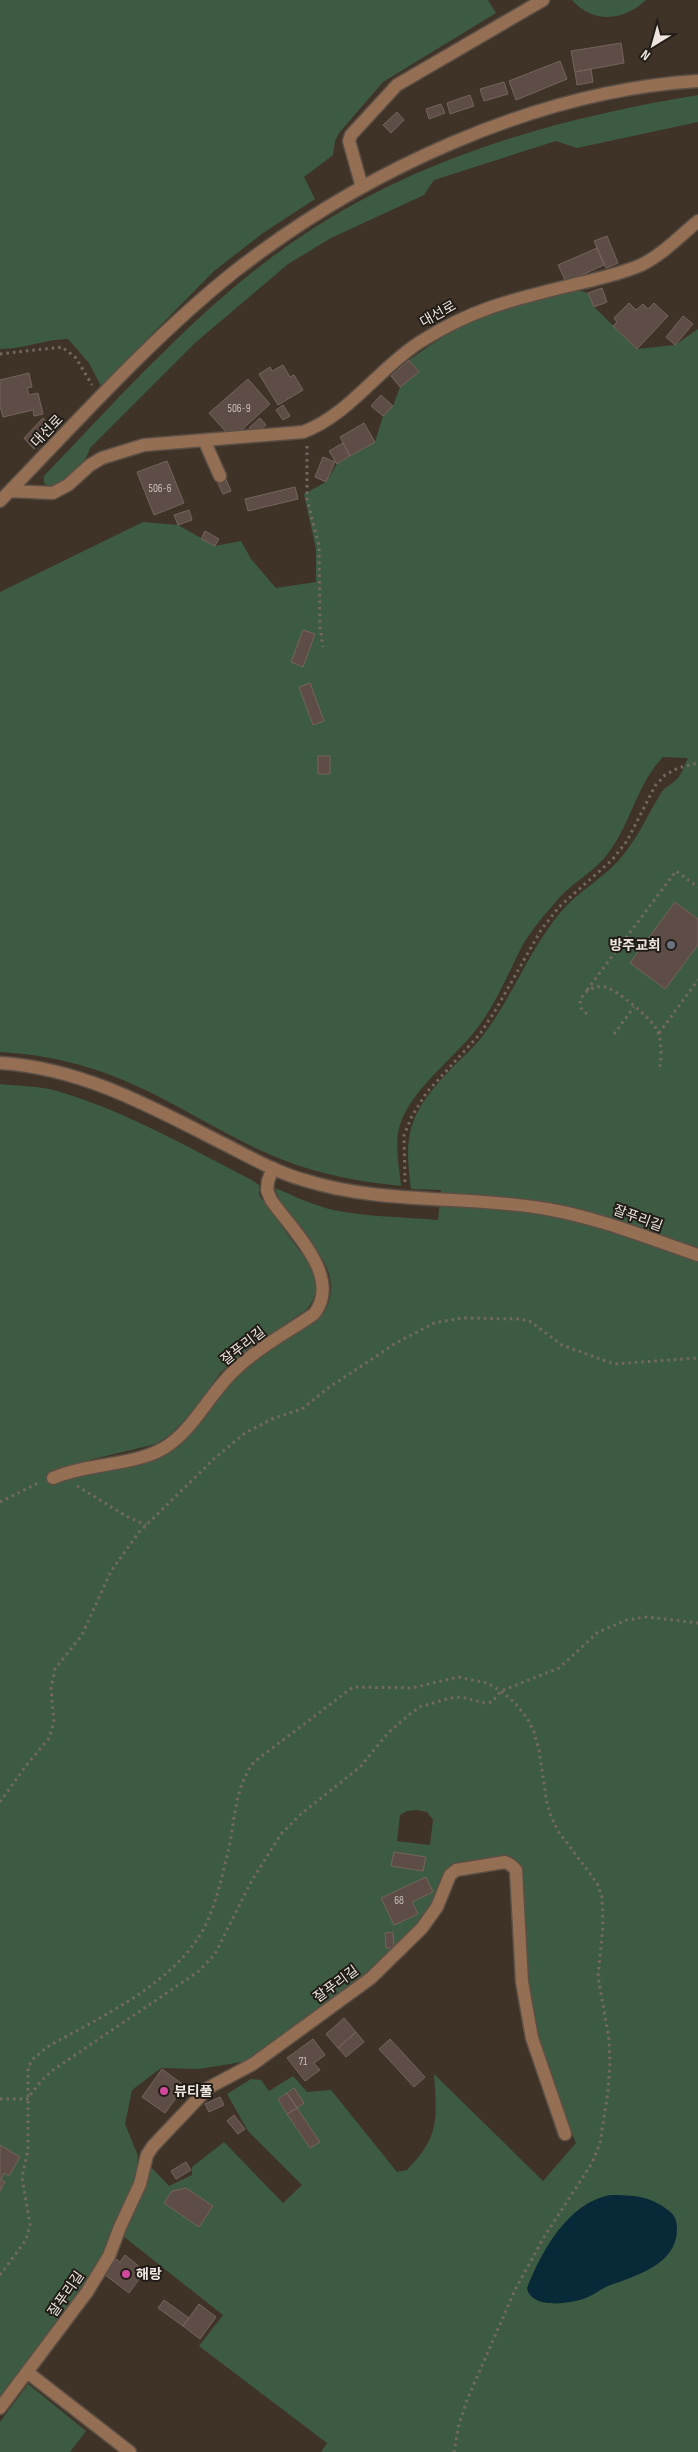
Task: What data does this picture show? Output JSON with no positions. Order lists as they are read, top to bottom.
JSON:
{
  "streets": {
    "street": ["대선로", "잘푸리길"]
  },
  "places": ["방주교회", "뷰티풀", "해랑"],
  "house_numbers": [
    "506-9",
    "506-6",
    "68",
    "71"
  ],
  "north": "bottom left"
}
